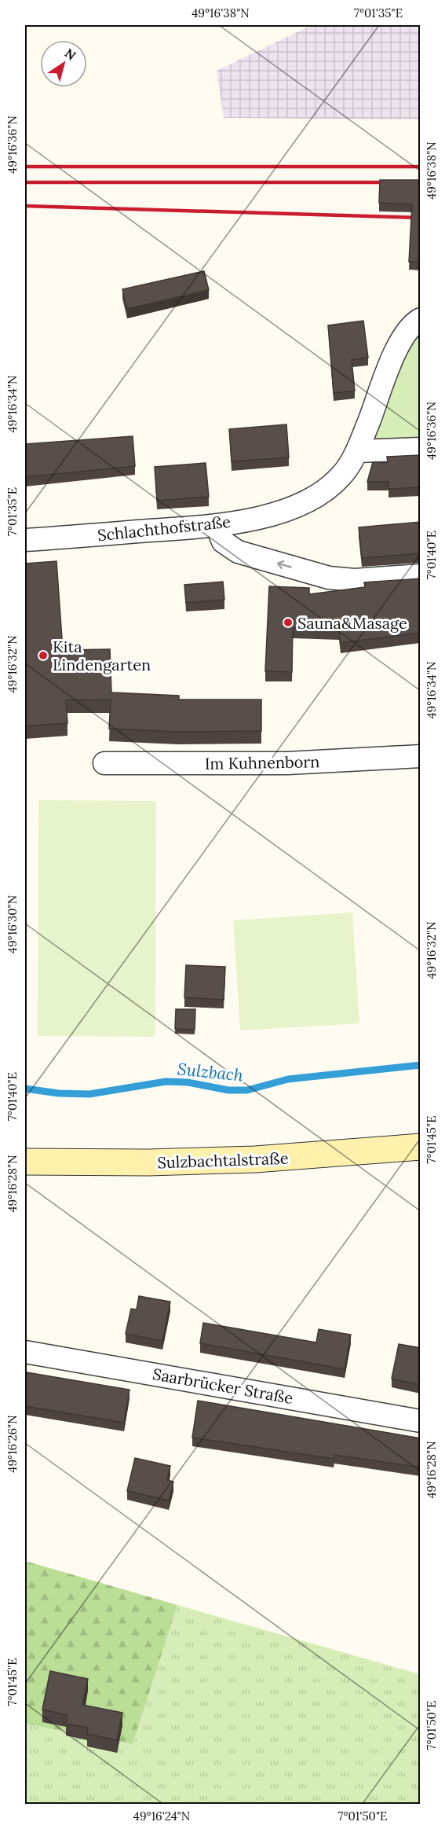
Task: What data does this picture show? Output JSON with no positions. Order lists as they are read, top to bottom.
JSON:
{
  "streets": {
    "main road": ["Sulzbachtalstraße"],
    "street": ["Schlachthofstraße", "Im Kuhnenborn", "Saarbrücker Straße"]
  },
  "water": ["Sulzbach"],
  "places": ["Sauna&Masage", "Kita Lindengarten"],
  "north": "top right",
  "coordinates": [
    "49°16'38\"N",
    "7°01'35\"E",
    "49°16'36\"N",
    "49°16'34\"N",
    "7°01'40\"E",
    "49°16'32\"N",
    "49°16'30\"N",
    "7°01'45\"E",
    "49°16'28\"N",
    "49°16'26\"N",
    "7°01'50\"E",
    "49°16'24\"N"
  ]
}
